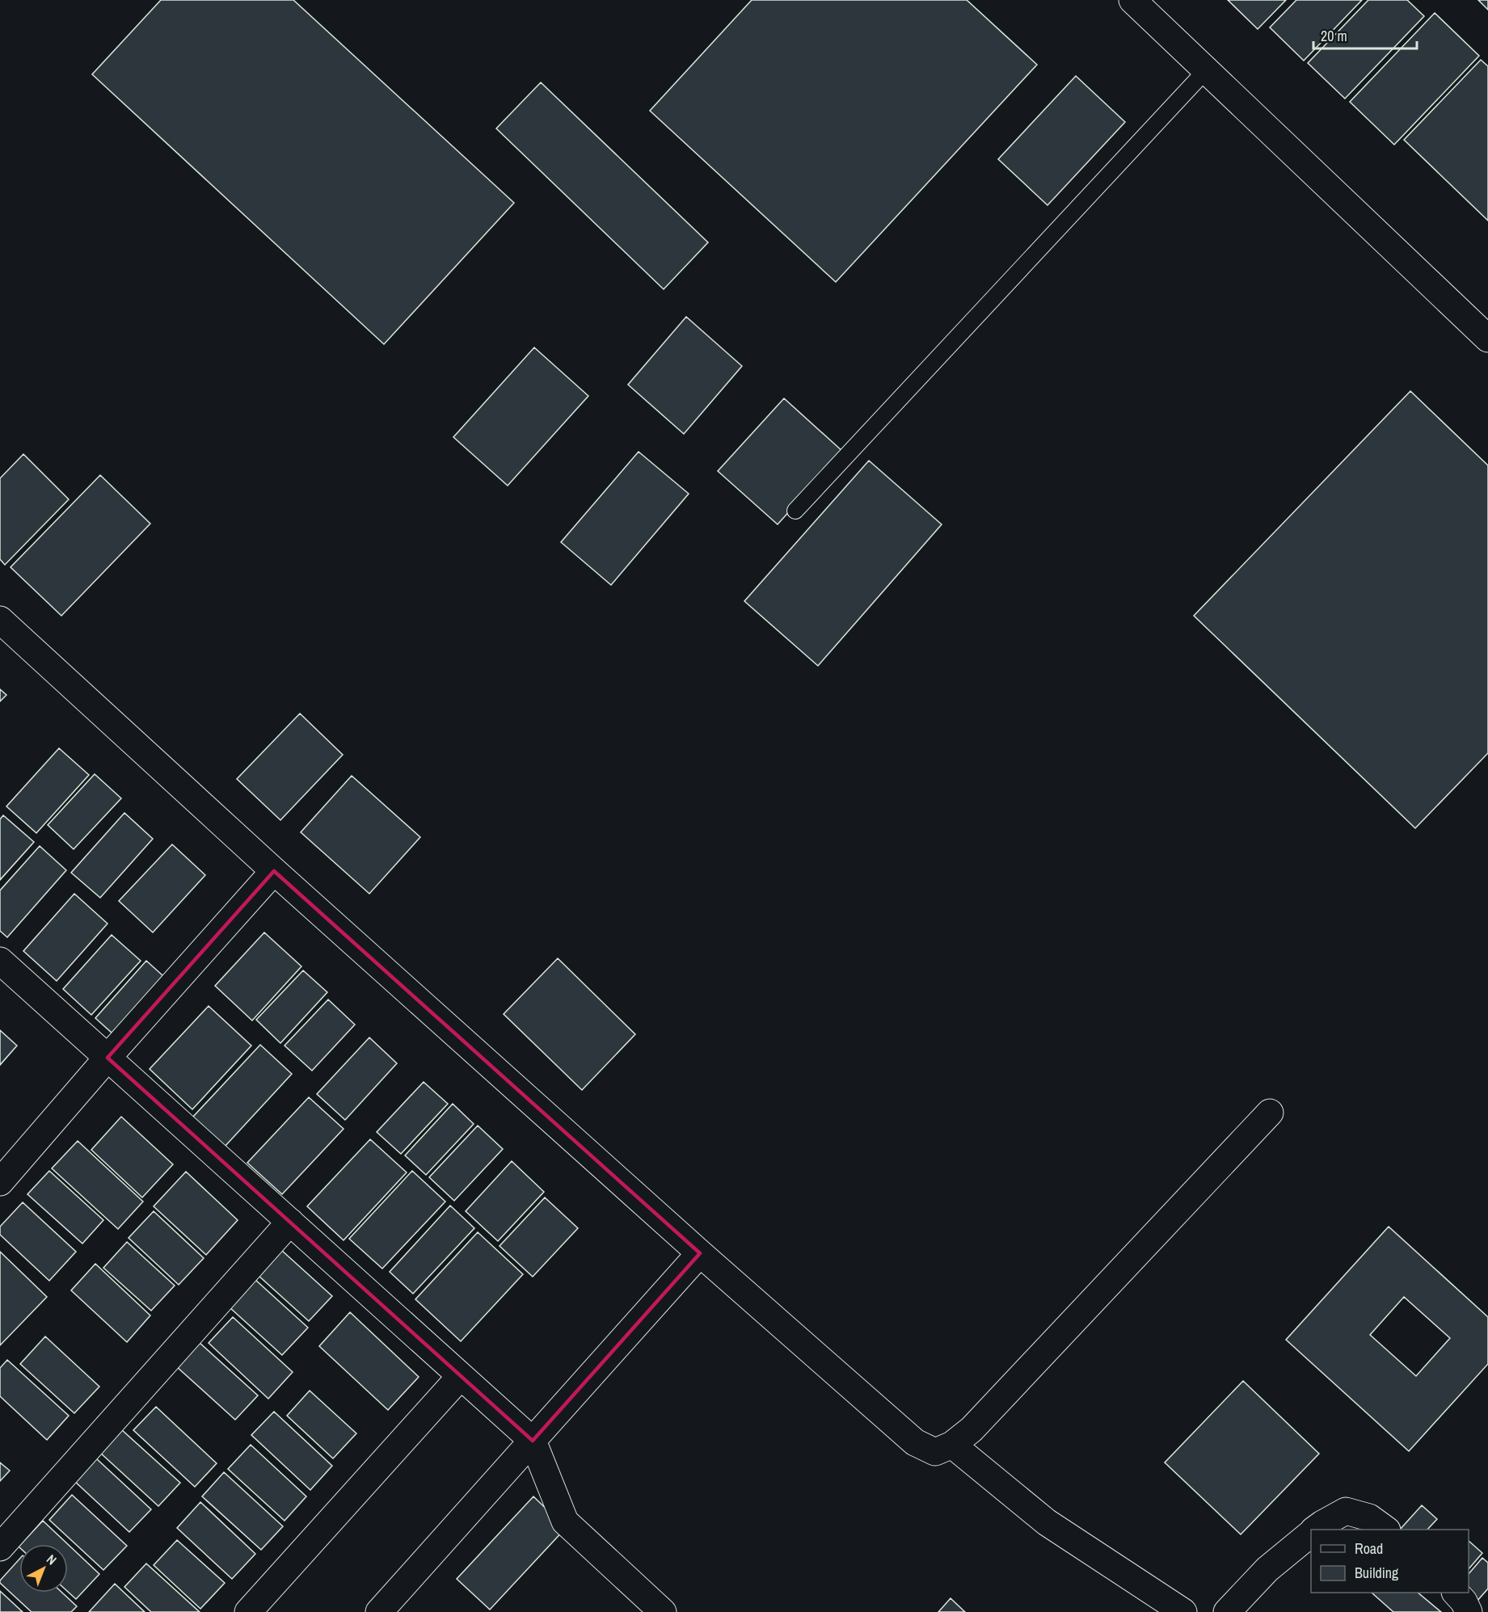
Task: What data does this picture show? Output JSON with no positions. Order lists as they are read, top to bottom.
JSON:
{
  "legend": ["Road", "Building"],
  "scale_bar": "20 m",
  "north": "top right"
}
